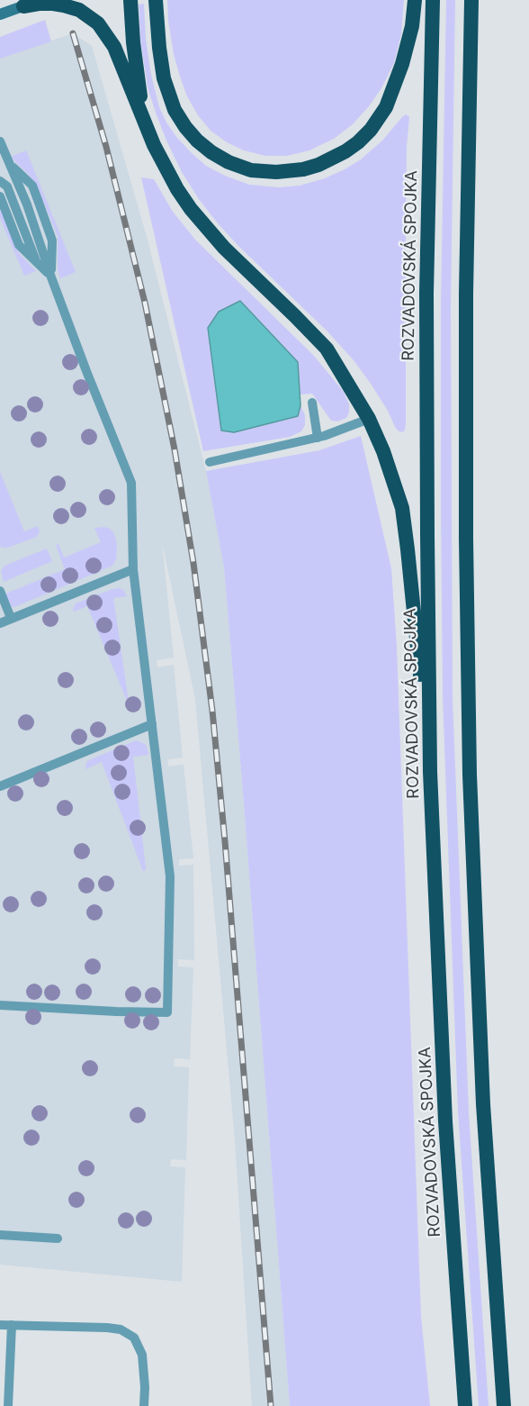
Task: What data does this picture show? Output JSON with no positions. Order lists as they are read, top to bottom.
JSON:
{
  "streets": {
    "highway": ["ROZVADOVSKÁ SPOJKA"]
  }
}
